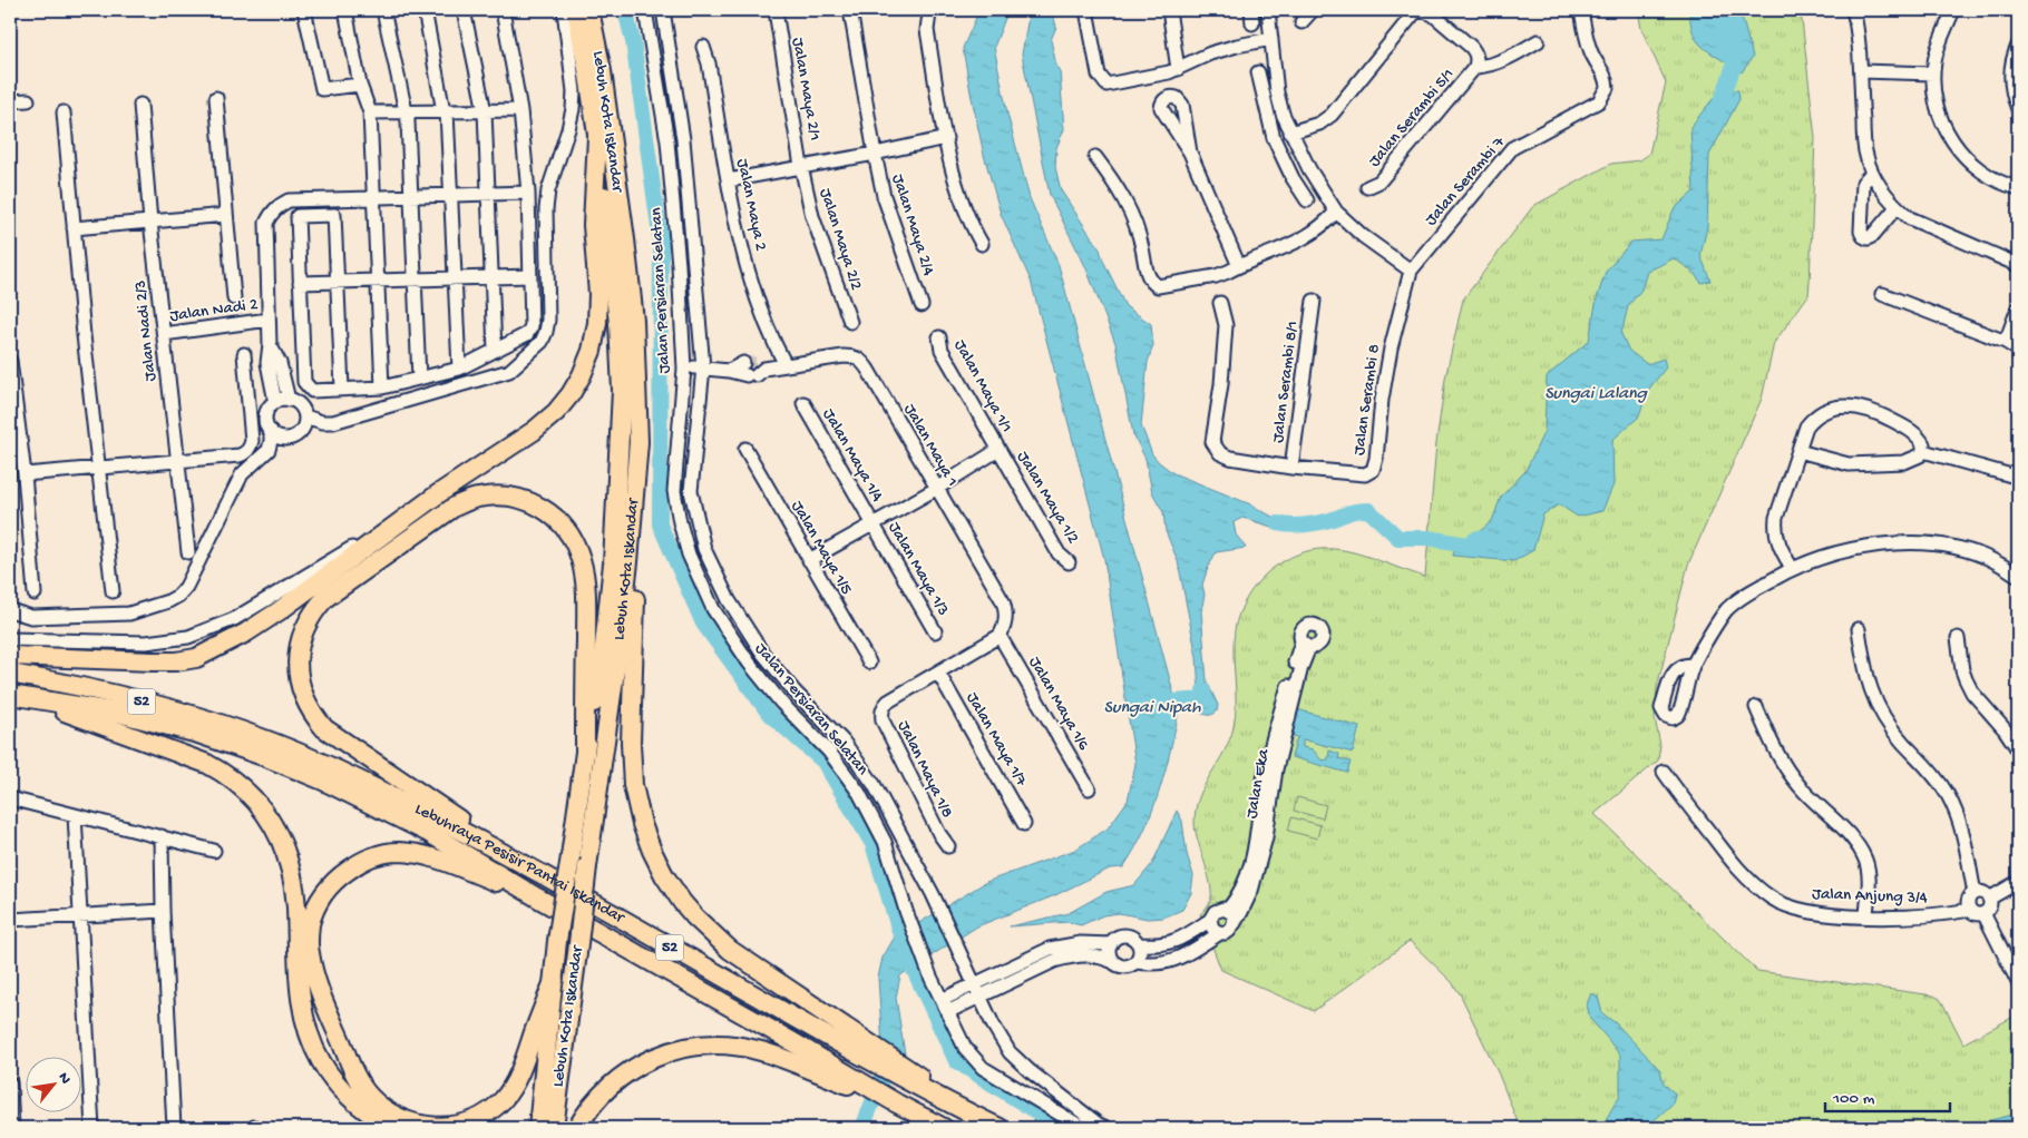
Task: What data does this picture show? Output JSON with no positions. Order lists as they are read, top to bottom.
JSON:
{
  "streets": {
    "highway": ["Lebuh Kota Iskandar", "52", "Lebuhraya Pesisir Pantai Iskandar"],
    "street": [
      "Jalan Maya 2/1",
      "Jalan Serambi 5/1",
      "Jalan Serambi 7",
      "Jalan Maya 2",
      "Jalan Maya 2/4",
      "Jalan Maya 2/2",
      "Jalan Persiaran Selatan",
      "Jalan Nadi 2",
      "Jalan Nadi 2/3",
      "Jalan Serambi 8/1",
      "Jalan Maya 1/1",
      "Jalan Serambi 8",
      "Jalan Maya 1",
      "Jalan Maya 1/4",
      "Jalan Maya 1/2",
      "Jalan Maya 1/5",
      "Jalan Maya 1/3",
      "Jalan Maya 1/6",
      "Jalan Maya 1/7",
      "Jalan Maya 1/8",
      "Jalan Eka",
      "Jalan Anjung 3/4"
    ]
  },
  "crossings": [
    ["Jalan Maya 2/1", "Jalan Maya 2/2"],
    ["Jalan Serambi 7", "Jalan Serambi 8"],
    ["Jalan Maya 2", "Jalan Maya 1"],
    ["Jalan Persiaran Selatan", "Jalan Maya 1"],
    ["Jalan Persiaran Selatan", "Jalan Eka"],
    ["Jalan Nadi 2", "Jalan Nadi 2/3"],
    ["Jalan Serambi 8/1", "Jalan Serambi 8"],
    ["Jalan Maya 1/1", "Jalan Maya 1/2"],
    ["Jalan Maya 1", "Jalan Maya 1/6"],
    ["Jalan Maya 1", "Jalan Maya 1/8"],
    ["Jalan Maya 1/4", "Jalan Maya 1/3"],
    ["Jalan Maya 1/6", "Jalan Maya 1/8"],
    ["Jalan Maya 1/7", "Jalan Maya 1/8"]
  ],
  "water": ["Sungai Lalang", "Sungai Nipah"],
  "scale_bar": "100 m",
  "north": "top right"
}
